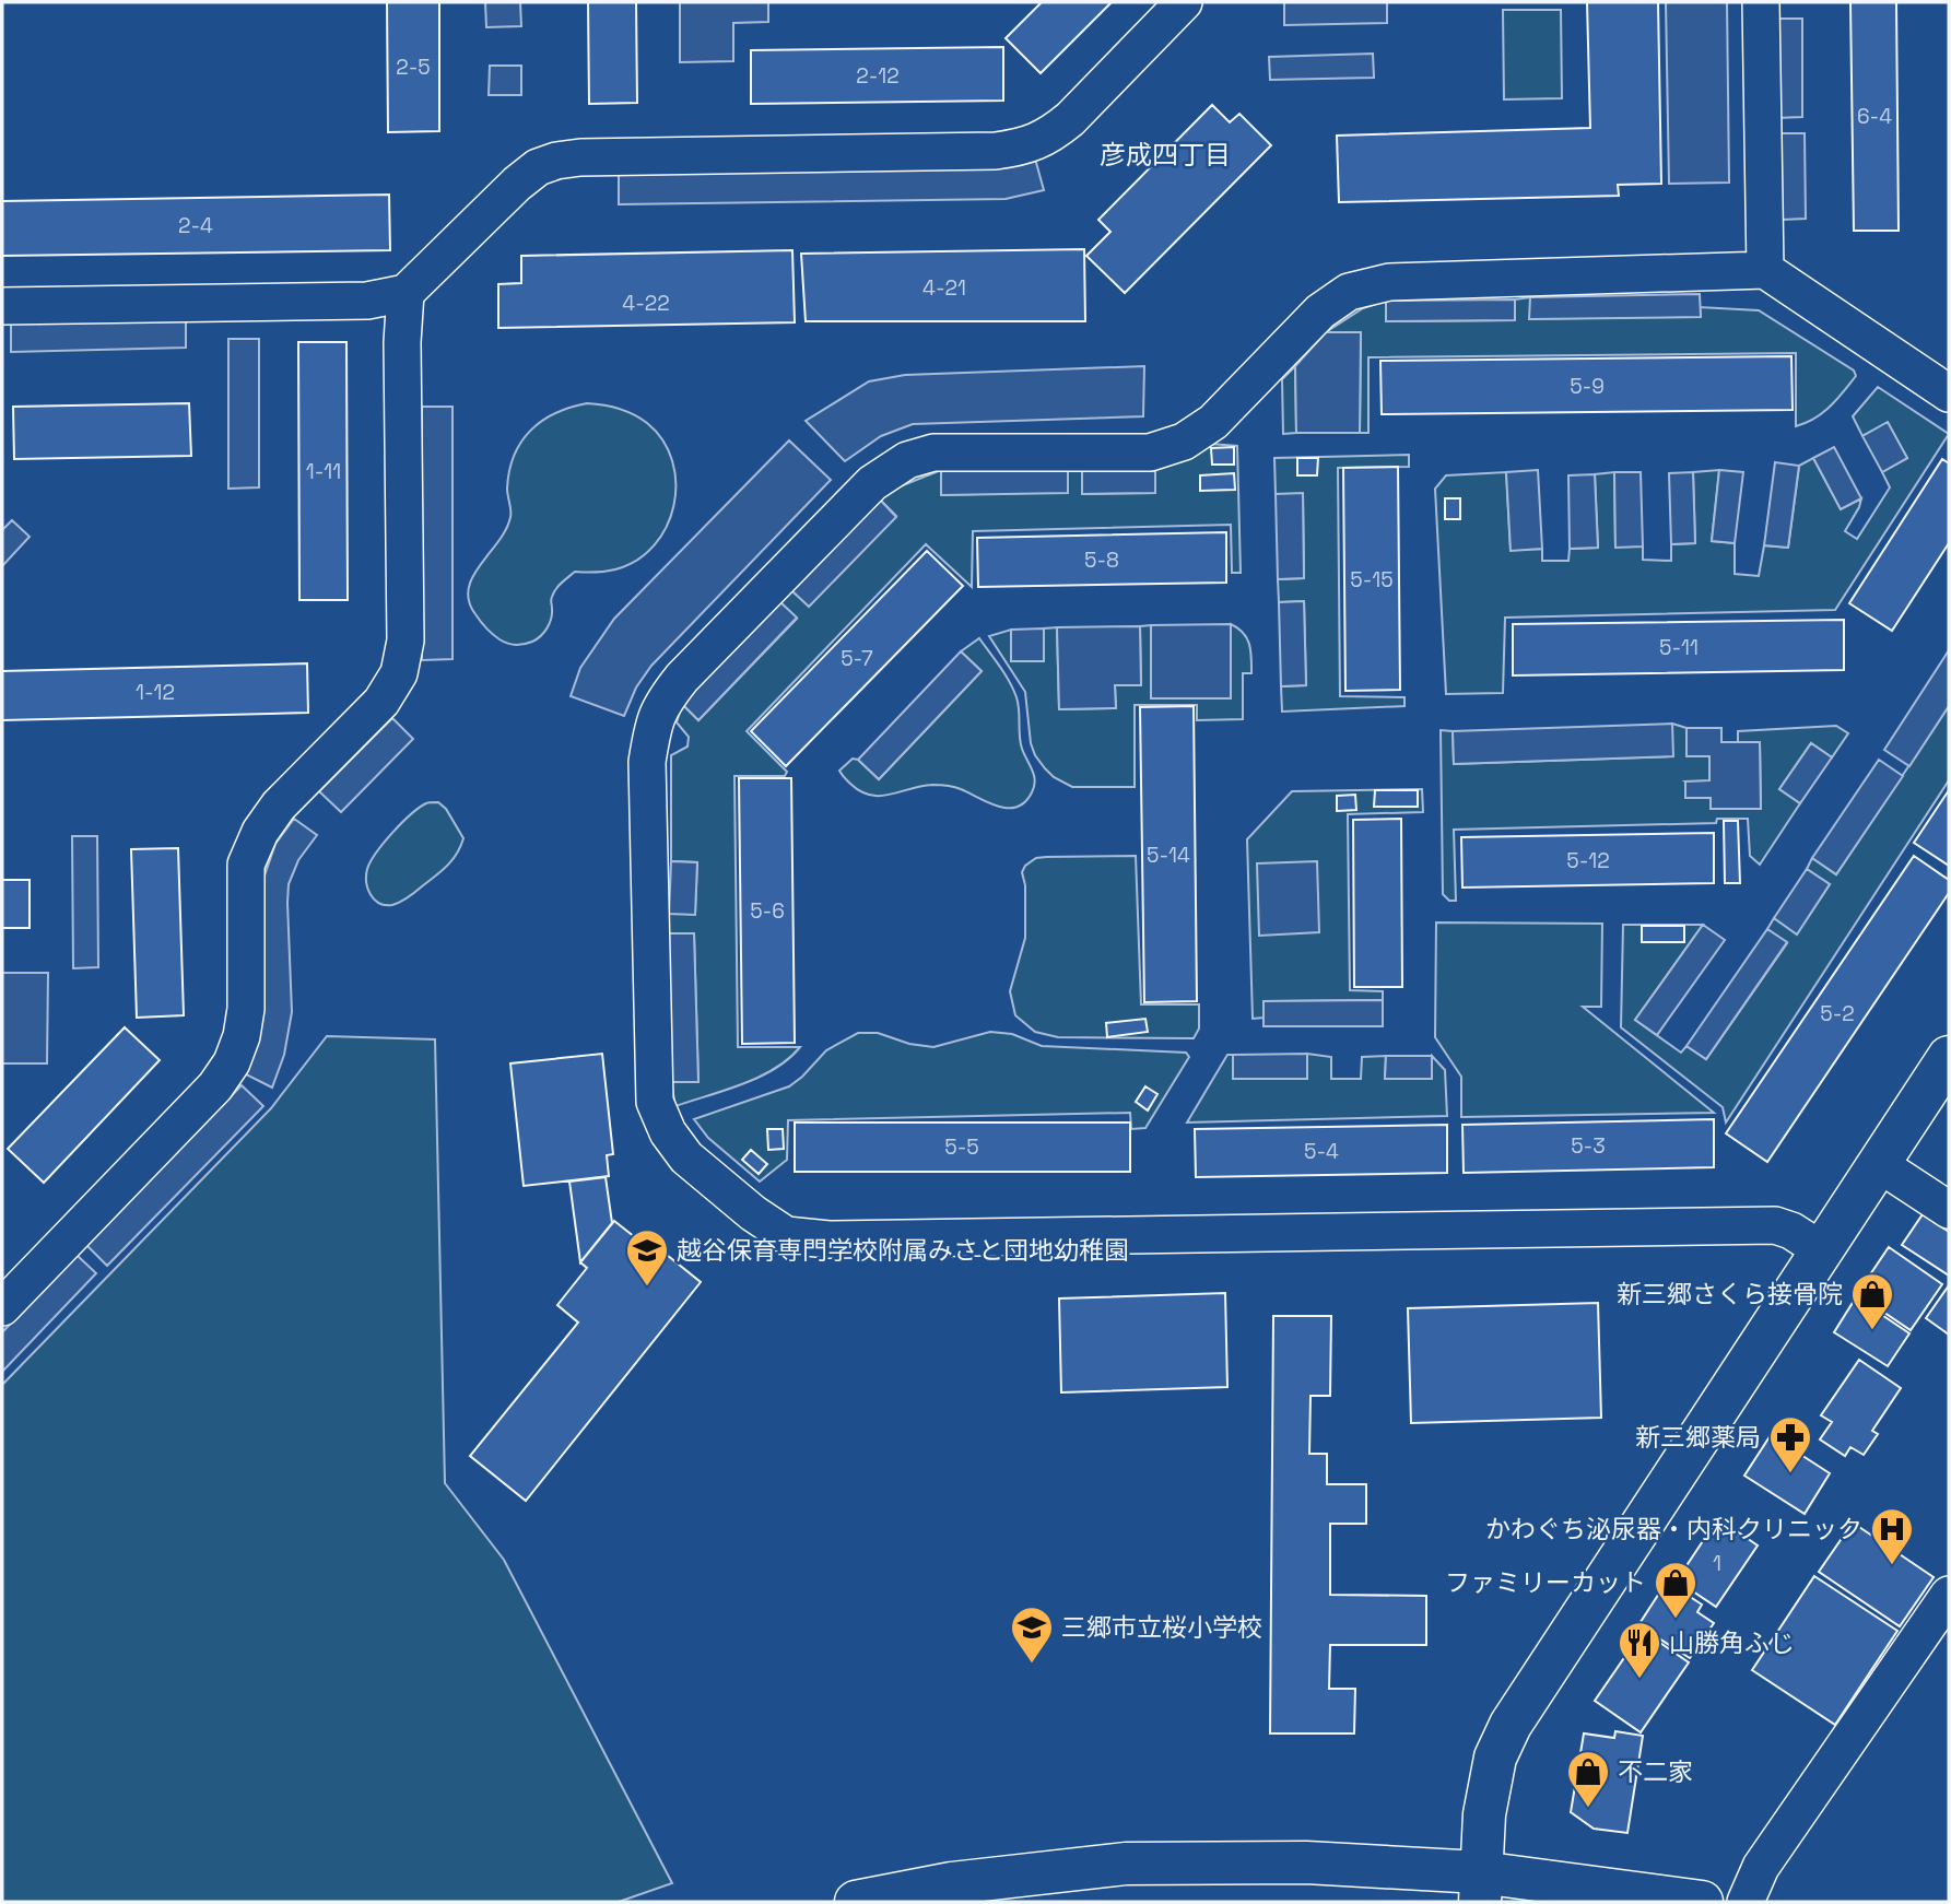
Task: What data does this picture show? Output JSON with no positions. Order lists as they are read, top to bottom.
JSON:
{
  "districts": ["彦成四丁目"],
  "places": {
    "school or university": ["越谷保育専門学校附属みさと団地幼稚園", "三郷市立桜小学校"],
    "shop": ["新三郷さくら接骨院", "ファミリーカット", "不二家"],
    "pharmacy": ["新三郷薬局"],
    "hospital": ["かわぐち泌尿器・内科クリニック"],
    "restaurant": ["山勝角ふじ"]
  },
  "house_numbers": [
    "2-5",
    "2-12",
    "6-4",
    "2-4",
    "4-21",
    "4-22",
    "5-9",
    "1-11",
    "5-8",
    "5-15",
    "5-11",
    "5-7",
    "1-12",
    "5-14",
    "5-12",
    "5-6",
    "5-2",
    "5-3",
    "5-5",
    "5-4",
    "1"
  ]
}
